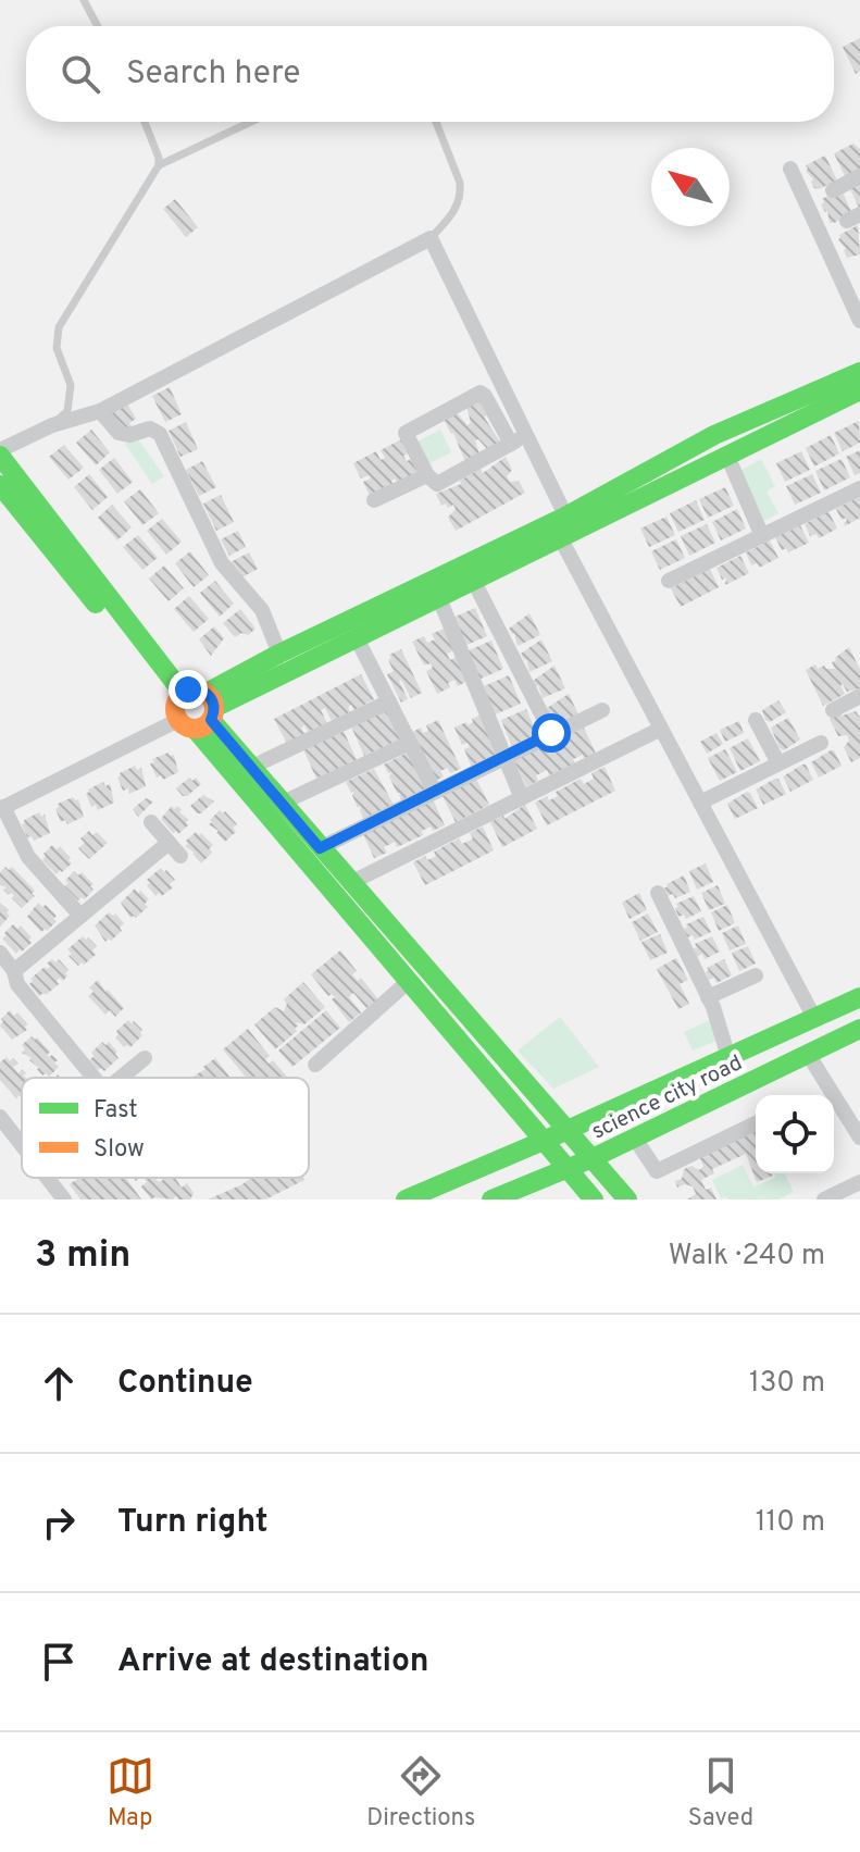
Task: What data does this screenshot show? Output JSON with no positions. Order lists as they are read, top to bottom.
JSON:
{
  "streets": {
    "street": ["science city road"]
  },
  "legend": ["Fast", "Slow"],
  "north": "top left",
  "page": {
    "search": "Search here",
    "heading": ["3 min", "Walk · 240 m"],
    "list": [
      ["Continue", "130 m"],
      ["Turn right", "110 m"],
      "Arrive at destination"
    ],
    "nav": ["Map", "Directions", "Saved"]
  }
}
